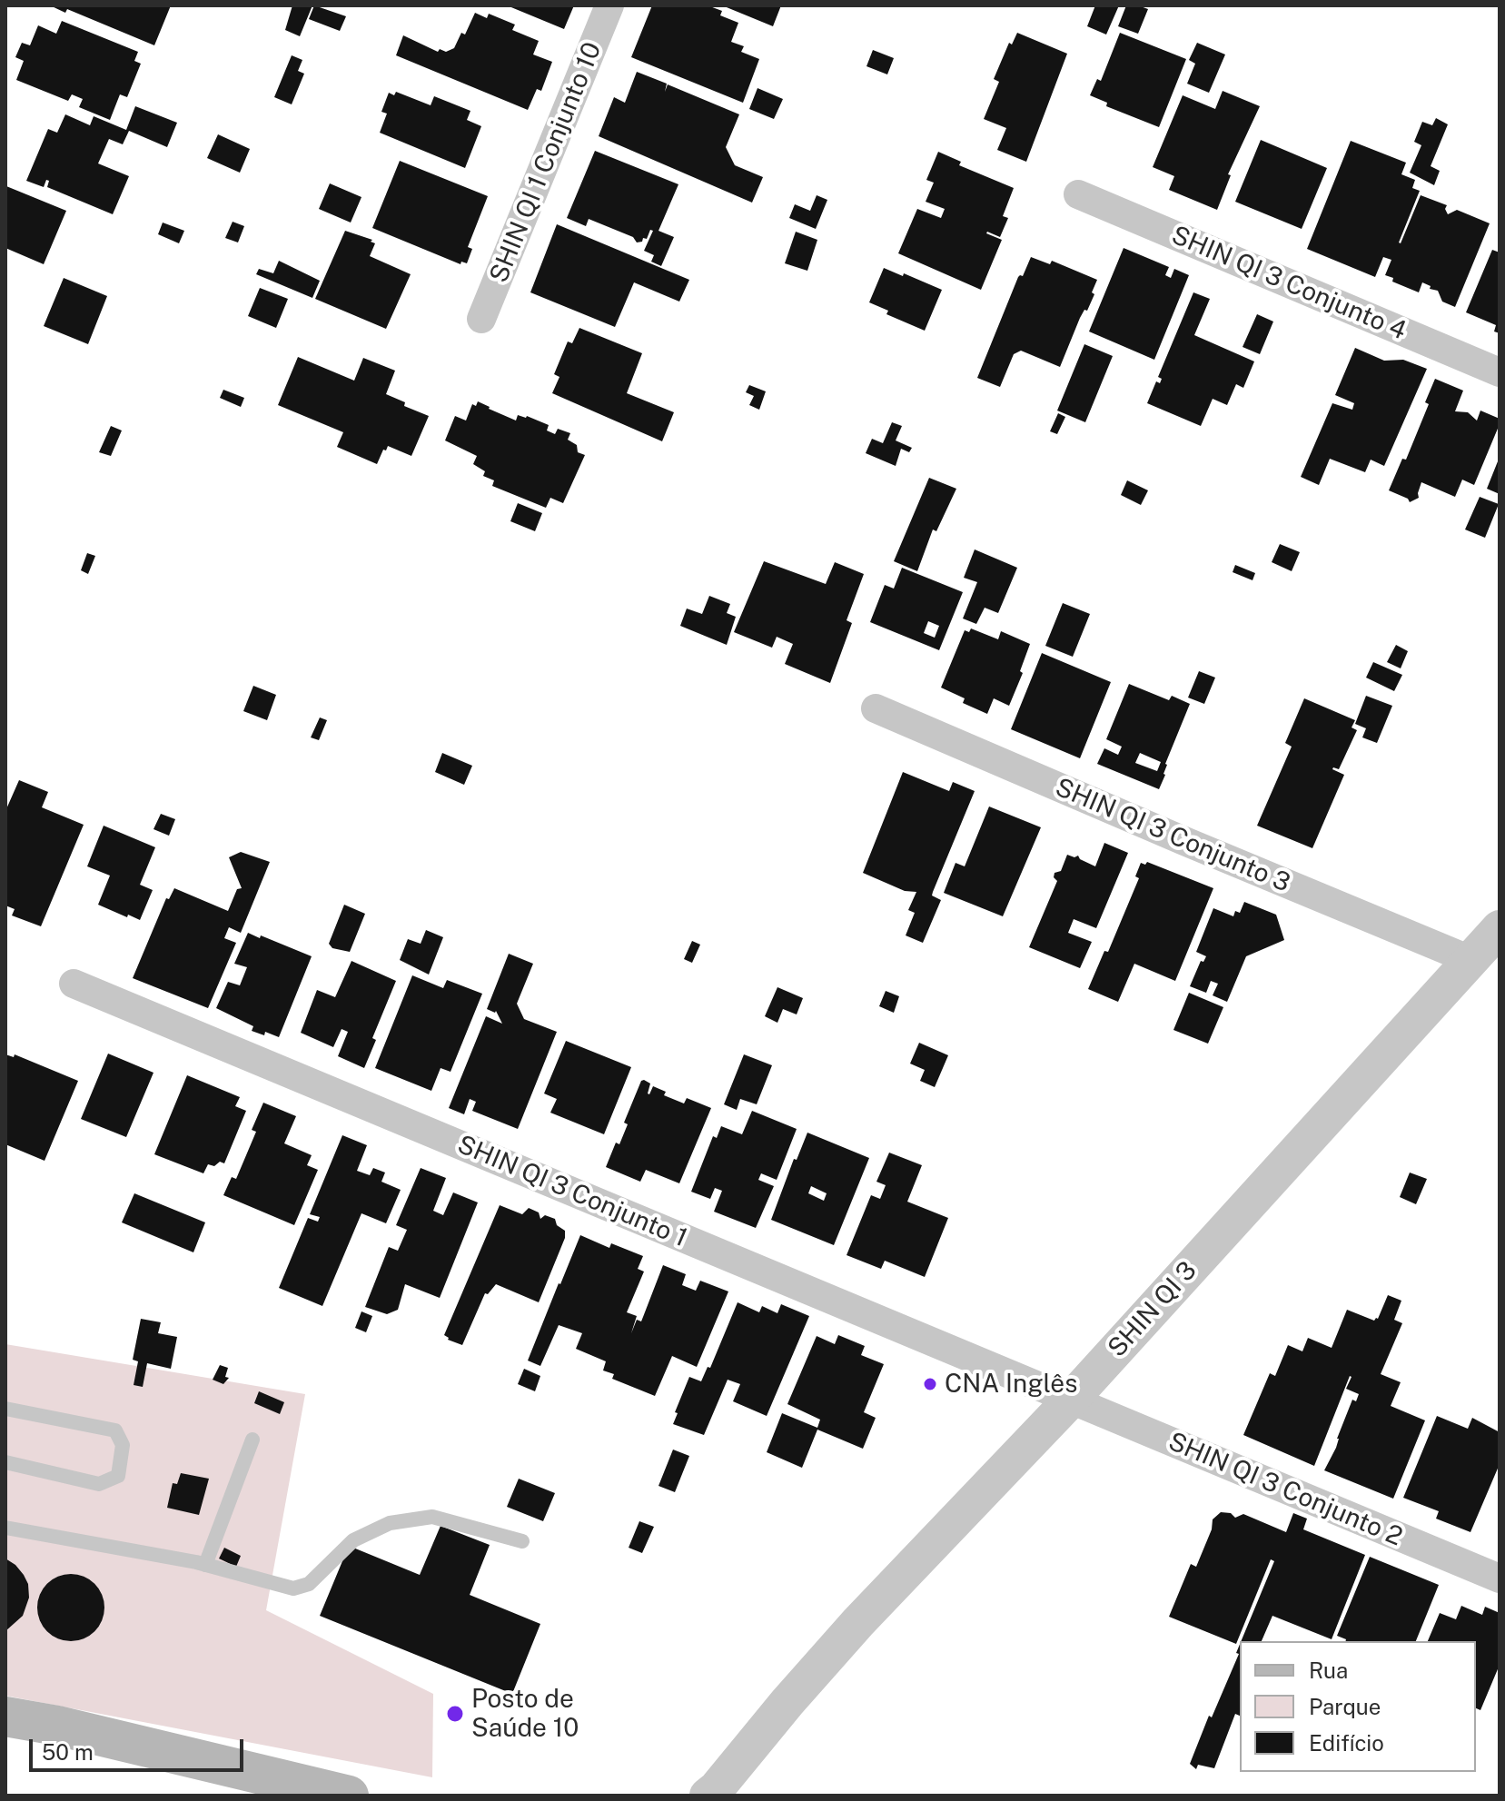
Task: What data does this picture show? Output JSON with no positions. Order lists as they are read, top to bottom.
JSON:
{
  "streets": {
    "street": [
      "SHIN QI 1 Conjunto 10",
      "SHIN QI 3 Conjunto 4",
      "SHIN QI 3 Conjunto 3",
      "SHIN QI 3 Conjunto 1",
      "SHIN QI 3",
      "SHIN QI 3 Conjunto 2"
    ]
  },
  "crossings": [
    ["SHIN QI 3 Conjunto 3", "SHIN QI 3"],
    ["SHIN QI 3 Conjunto 1", "SHIN QI 3"],
    ["SHIN QI 3 Conjunto 1", "SHIN QI 3 Conjunto 2"],
    ["SHIN QI 3", "SHIN QI 3 Conjunto 2"]
  ],
  "places": ["CNA Inglês", "Posto de Saúde 10"],
  "legend": ["Rua", "Parque", "Edifício"],
  "scale_bar": "50 m"
}
